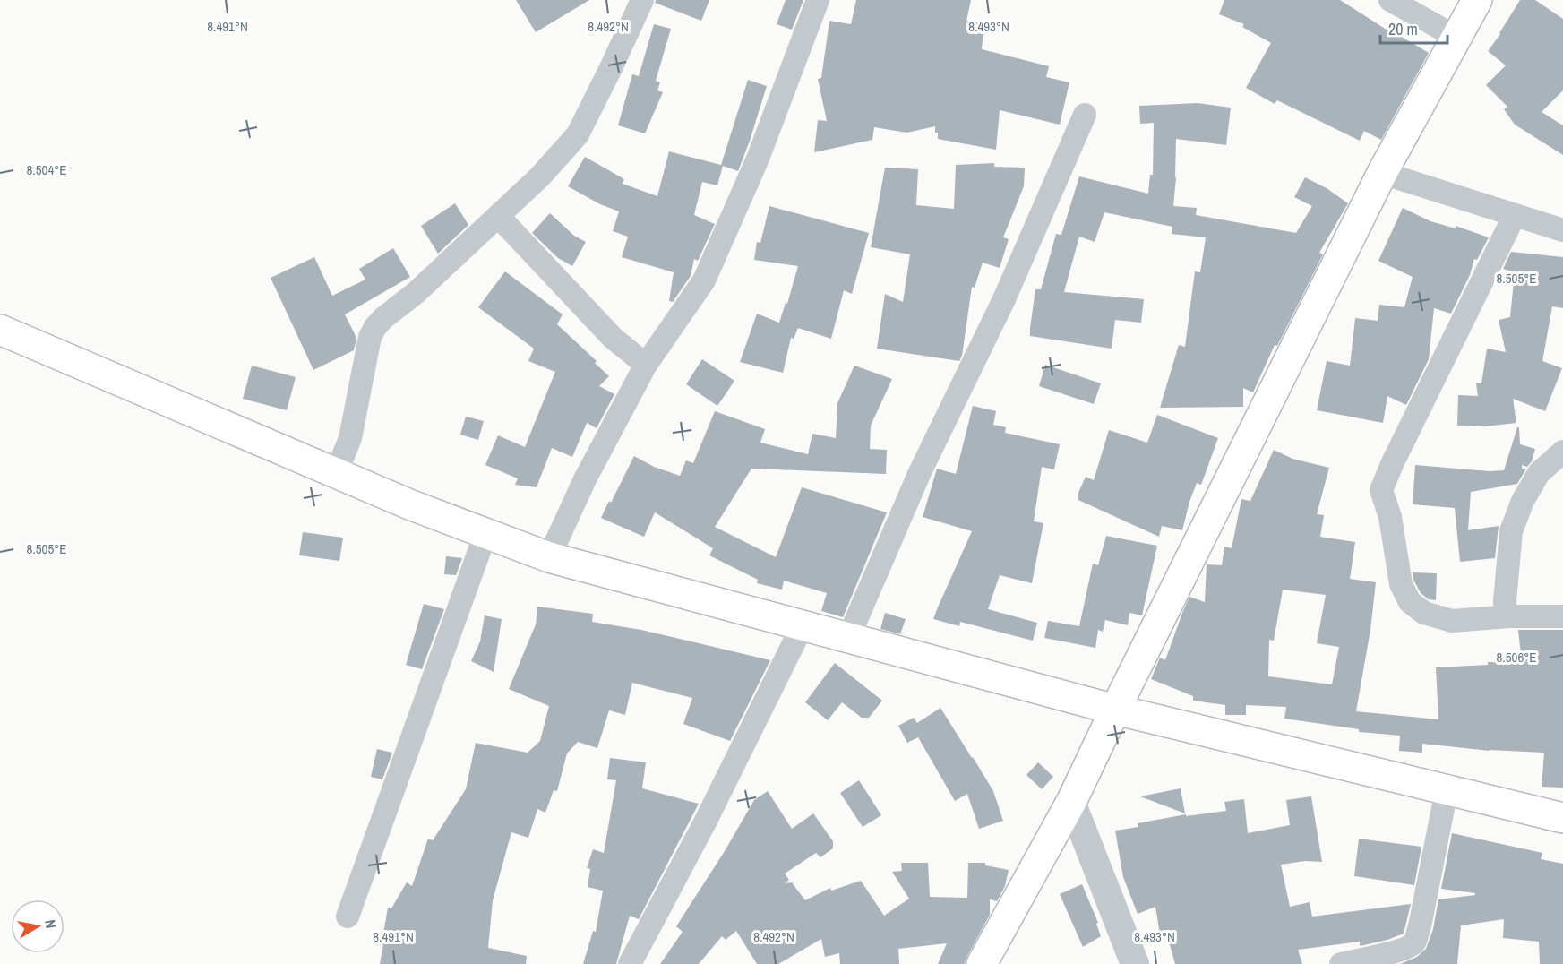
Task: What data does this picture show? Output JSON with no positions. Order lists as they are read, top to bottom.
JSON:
{
  "scale_bar": "20 m",
  "north": "right",
  "coordinates": [
    "8.491°N",
    "8.492°N",
    "8.493°N",
    "8.504°E",
    "8.505°E",
    "8.506°E"
  ]
}
